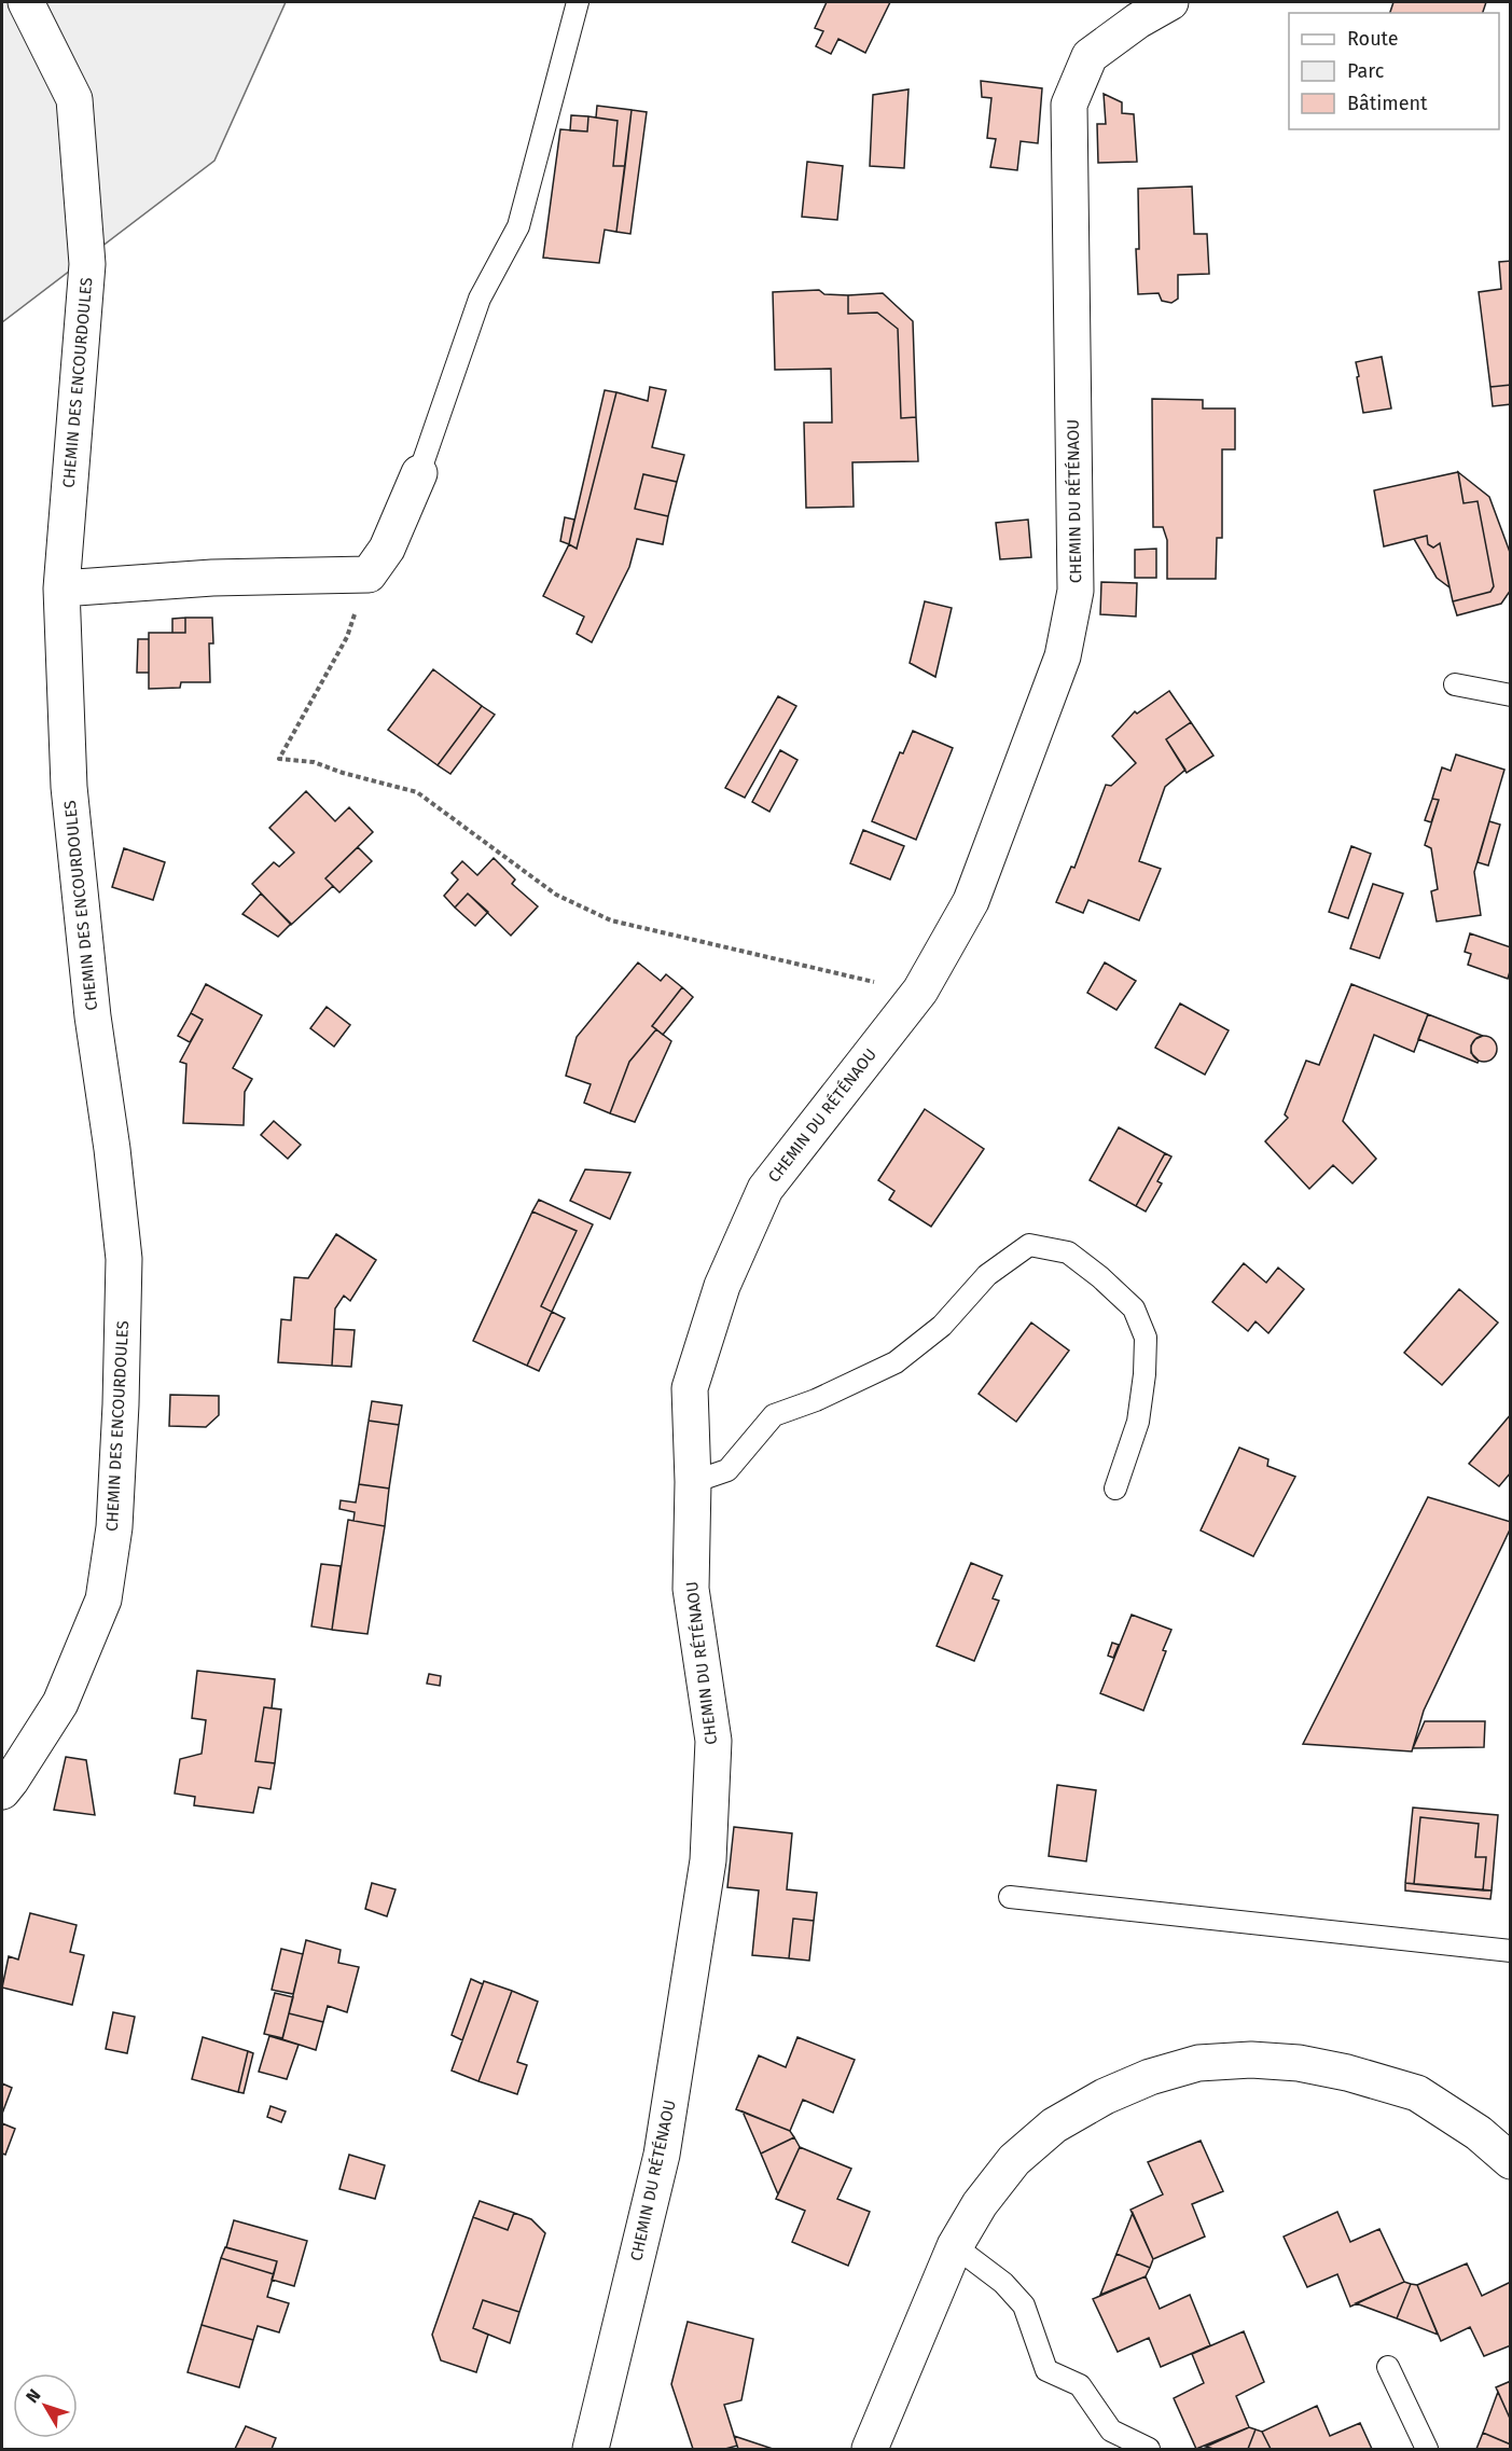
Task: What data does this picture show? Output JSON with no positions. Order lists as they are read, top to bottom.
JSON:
{
  "streets": {
    "street": ["CHEMIN DES ENCOURDOULES", "CHEMIN DU RÉTÉNAOU"]
  },
  "legend": ["Route", "Parc", "Bâtiment"],
  "north": "top left"
}
